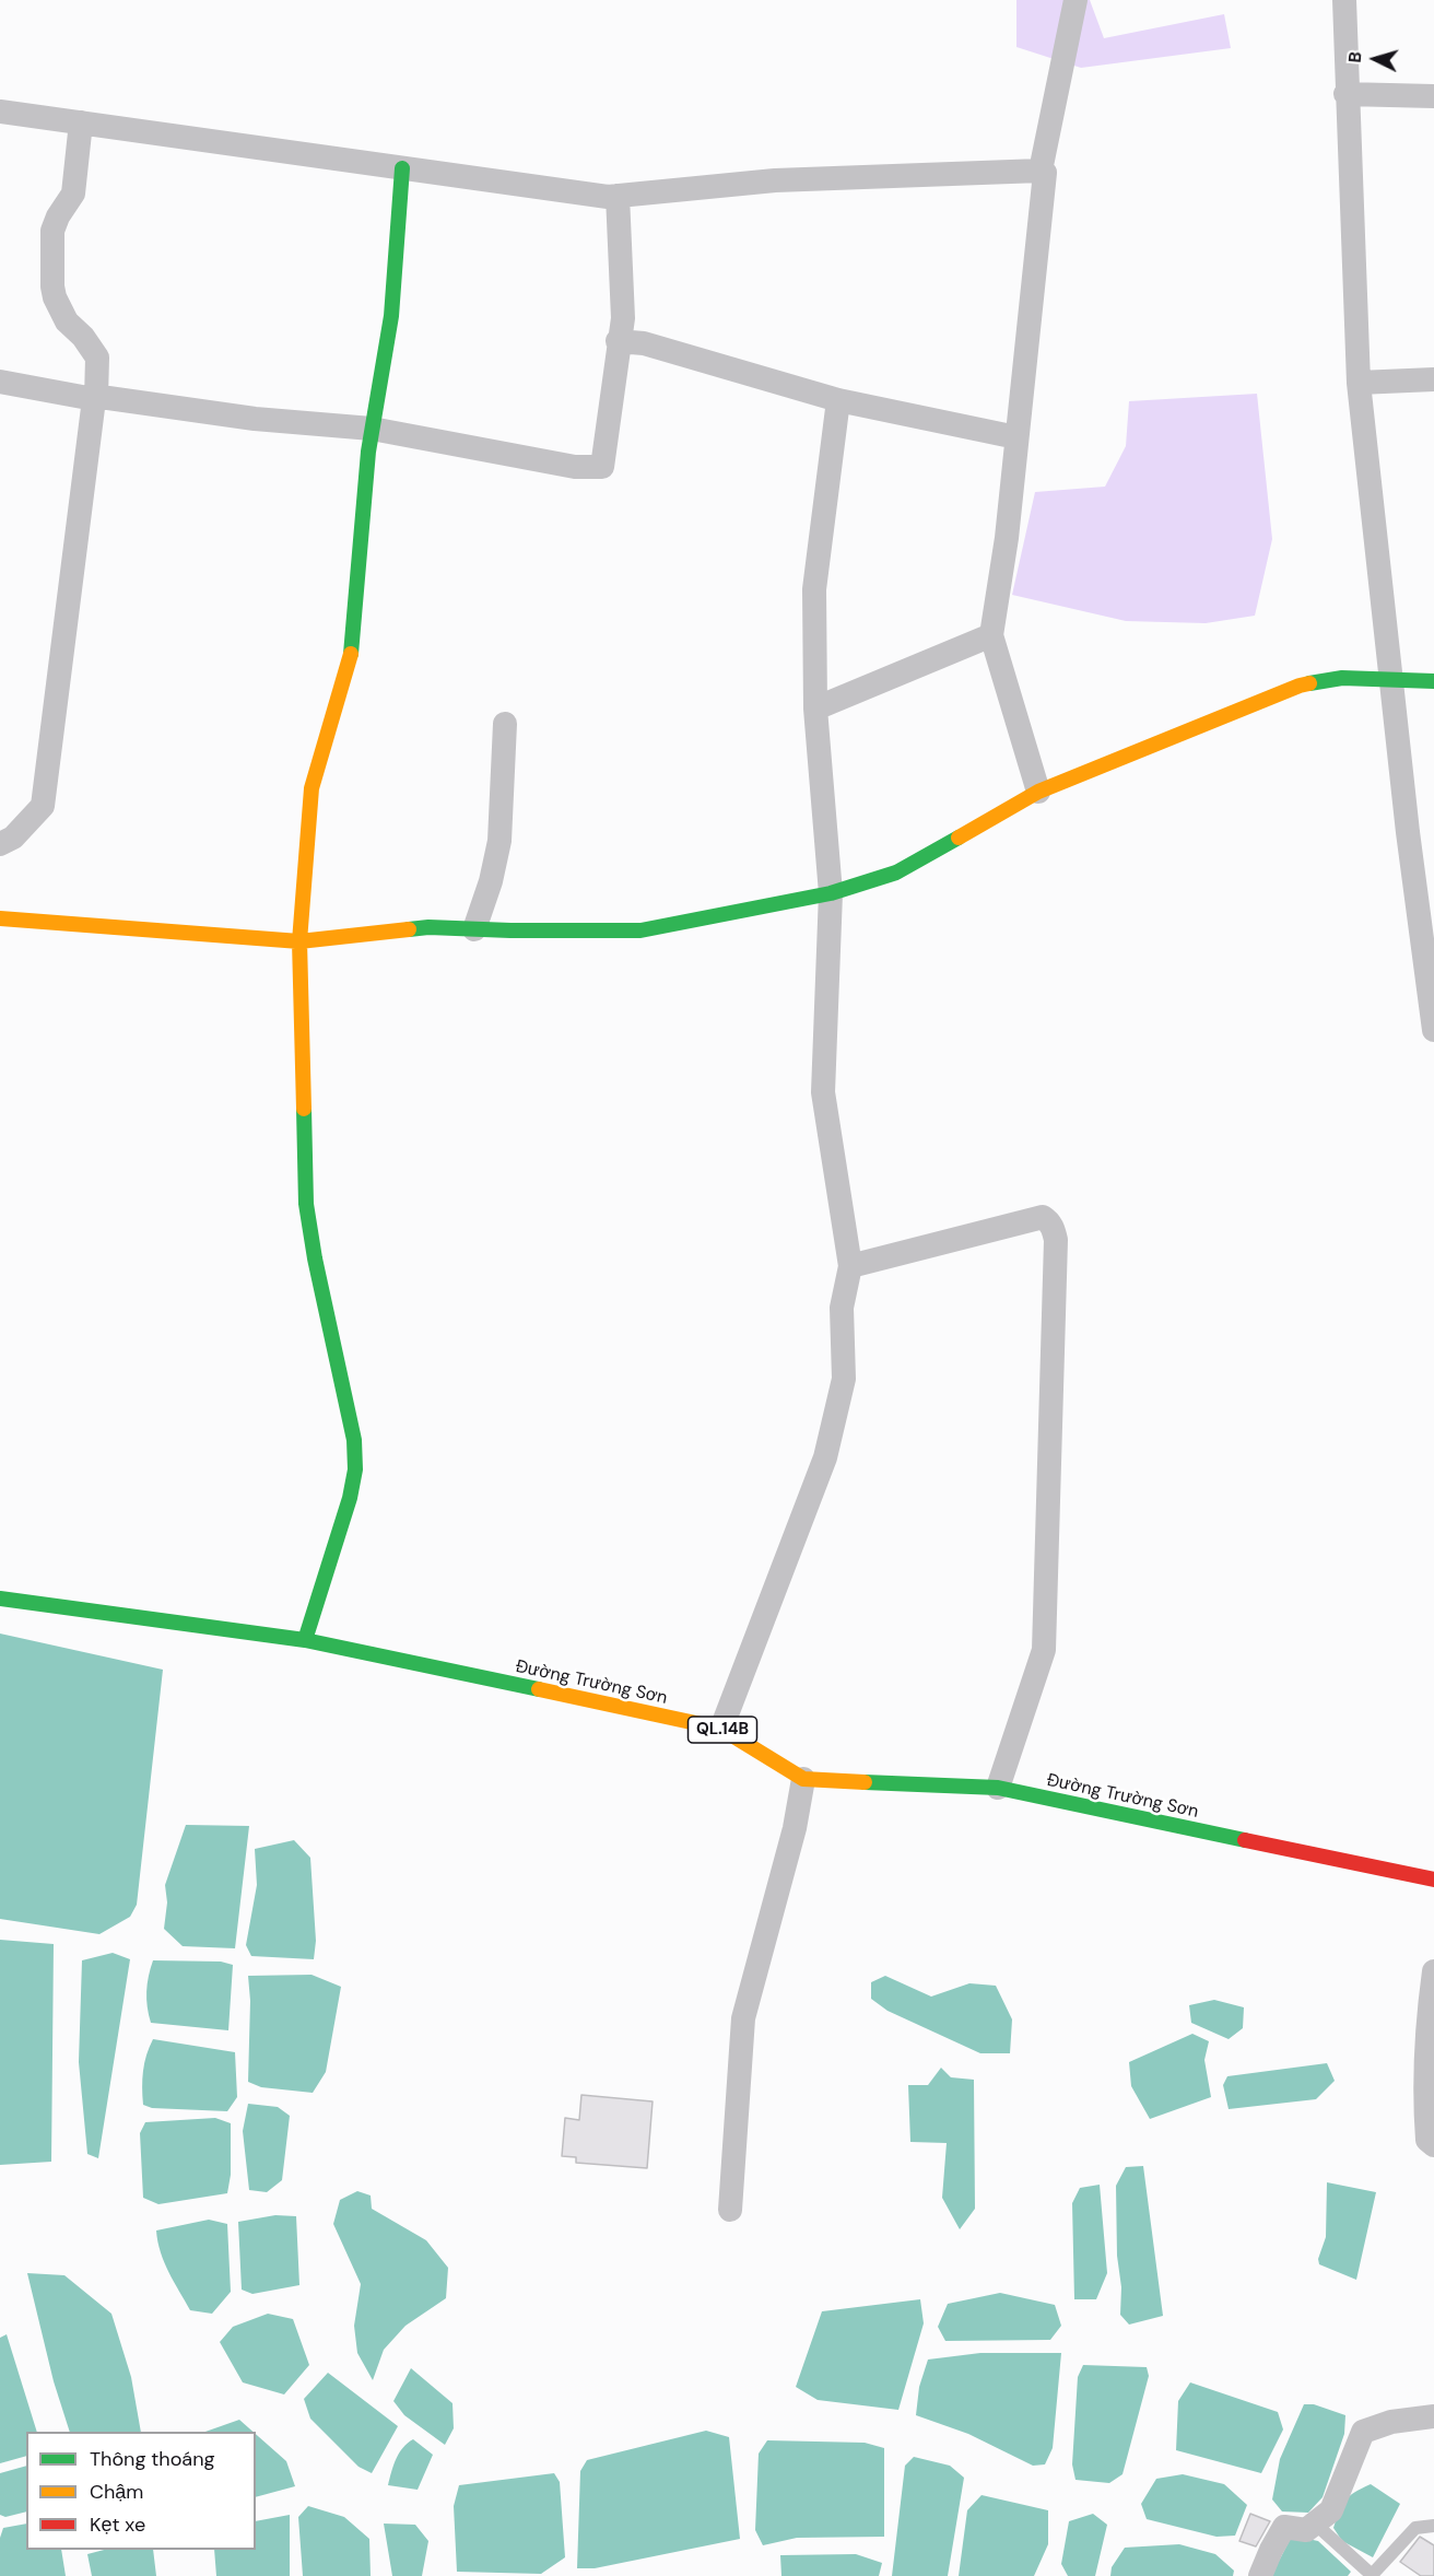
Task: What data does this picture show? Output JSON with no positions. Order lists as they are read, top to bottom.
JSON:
{
  "streets": {
    "main road": ["Đường Trường Sơn", "QL.14B"]
  },
  "legend": ["Thông thoáng", "Chậm", "Kẹt xe"],
  "north": "left"
}
